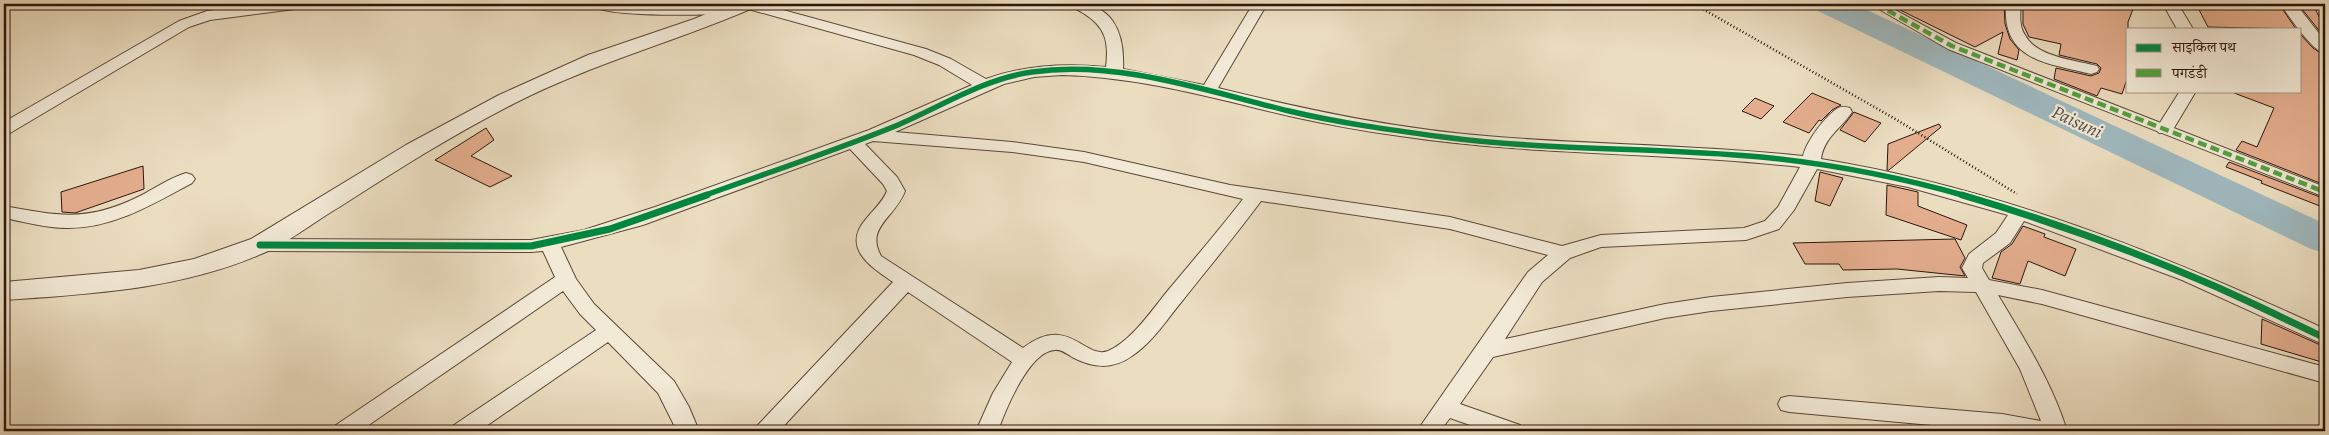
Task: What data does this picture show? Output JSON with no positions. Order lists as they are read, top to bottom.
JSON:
{
  "water": ["Paisuni"],
  "legend": ["साइकिल पथ", "पगडंडी"]
}
